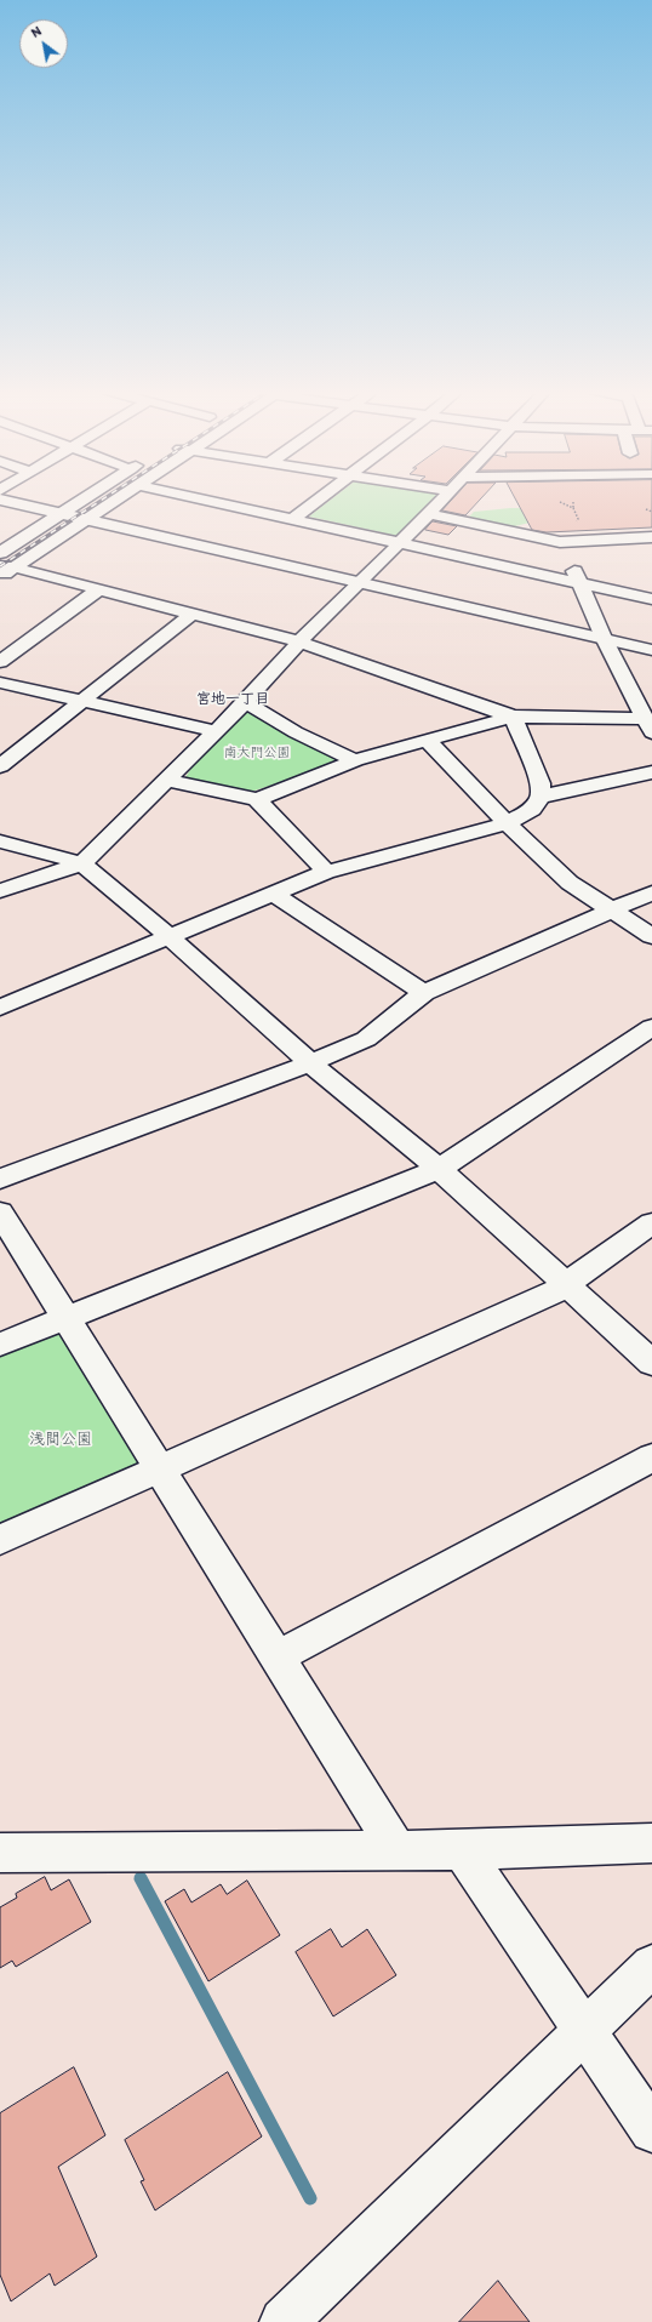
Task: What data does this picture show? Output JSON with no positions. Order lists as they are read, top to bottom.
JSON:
{
  "districts": ["宮地一丁目"],
  "parks": ["南大門公園", "浅間公園"],
  "north": "top left"
}
